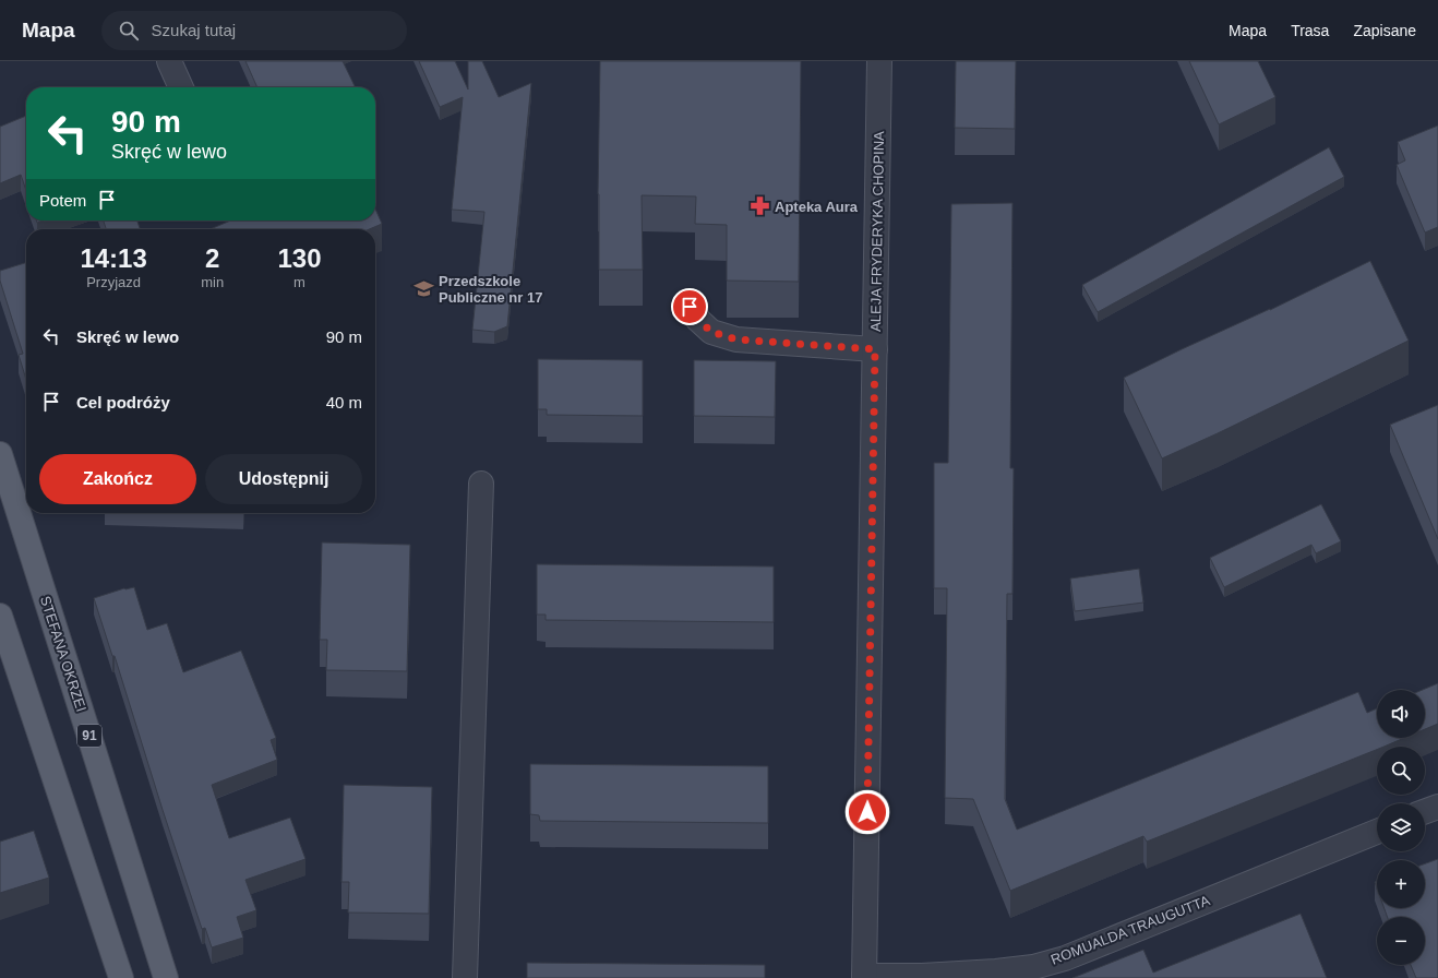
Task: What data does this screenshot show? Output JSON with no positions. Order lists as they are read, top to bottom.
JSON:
{
  "streets": {
    "main road": ["STEFANA OKRZEI", "91"],
    "street": ["ALEJA FRYDERYKA CHOPINA", "ROMUALDA TRAUGUTTA"]
  },
  "crossings": [
    ["ALEJA FRYDERYKA CHOPINA", "ROMUALDA TRAUGUTTA"]
  ],
  "places": {
    "pharmacy": ["Apteka Aura"],
    "school or university": ["Przedszkole Publiczne nr 17"]
  },
  "page": {
    "header": "Mapa",
    "search": "Szukaj tutaj",
    "nav": ["Mapa", "Trasa", "Zapisane"],
    "turn": ["90 m", "Skręć w lewo"],
    "then": "Potem",
    "eta": [
      "14:13",
      "Przyjazd",
      "2",
      "min",
      "130",
      "m"
    ],
    "list": [
      {
        "name": "Skręć w lewo",
        "value": "90 m"
      },
      {
        "name": "Cel podróży",
        "value": "40 m"
      }
    ],
    "buttons": ["Zakończ", "Udostępnij"],
    "map_buttons": ["+", "−"]
  }
}
